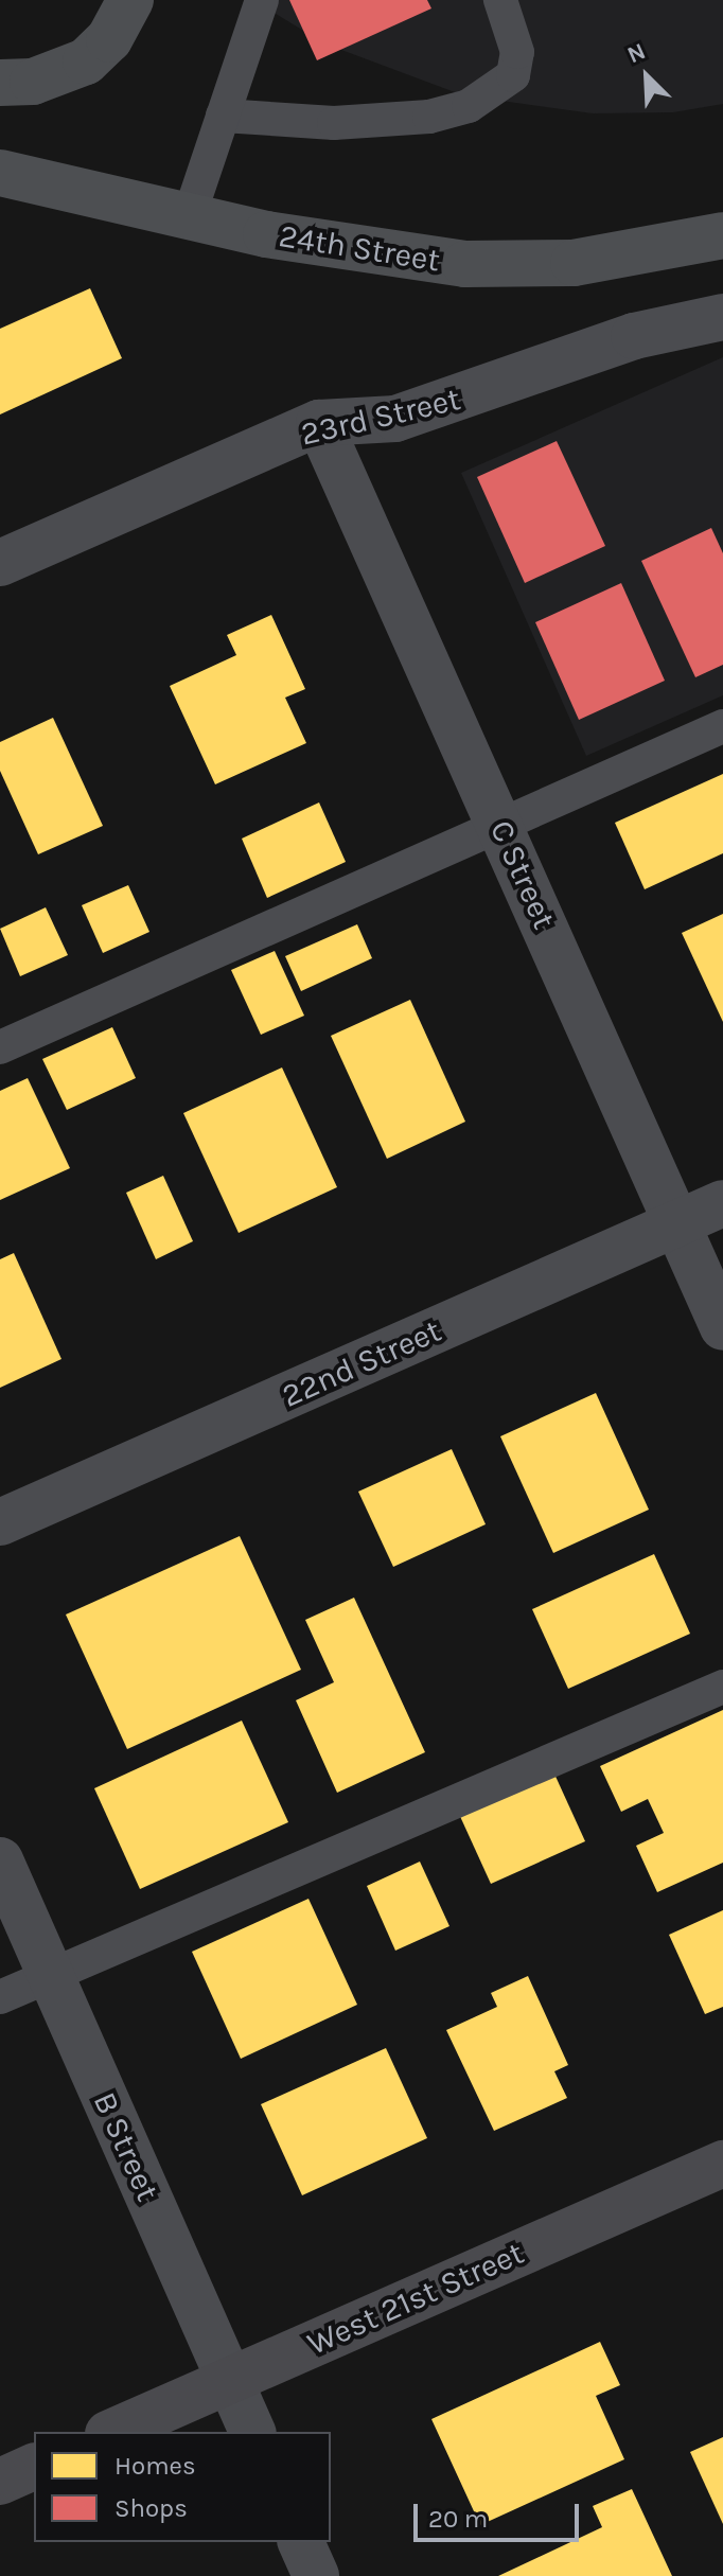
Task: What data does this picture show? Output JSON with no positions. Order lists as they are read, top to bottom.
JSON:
{
  "streets": {
    "main road": ["24th Street"],
    "street": [
      "23rd Street",
      "C Street",
      "22nd Street",
      "B Street",
      "West 21st Street"
    ]
  },
  "crossings": [
    ["23rd Street", "C Street"],
    ["C Street", "22nd Street"],
    ["B Street", "West 21st Street"]
  ],
  "legend": ["Homes", "Shops"],
  "scale_bar": "20 m",
  "north": "top left"
}
